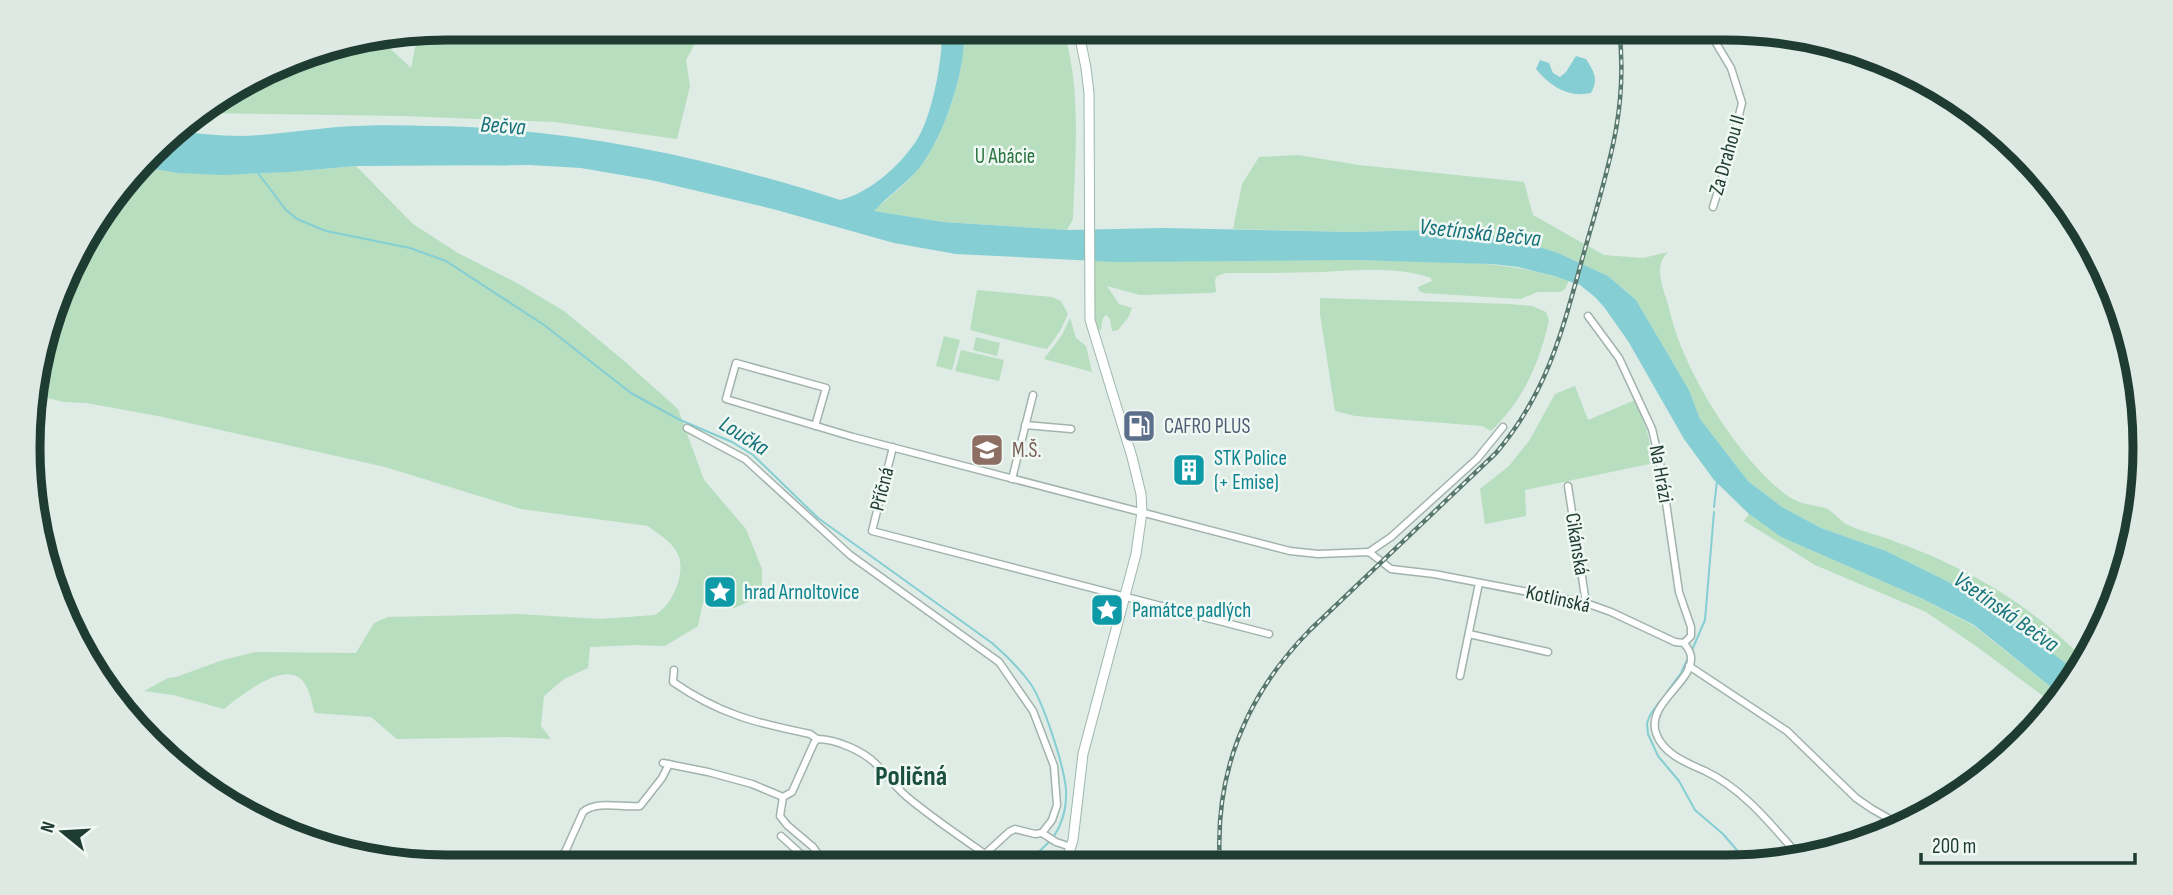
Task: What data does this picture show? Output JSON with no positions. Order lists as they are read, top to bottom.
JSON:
{
  "streets": {
    "street": [
      "Za Drahou II",
      "Na Hrázi",
      "Příčná",
      "Cikánská",
      "Kotlinská"
    ]
  },
  "crossings": [
    ["Na Hrázi", "Kotlinská"],
    ["Cikánská", "Kotlinská"]
  ],
  "districts": ["Poličná"],
  "water": ["Bečva", "Vsetínská Bečva", "Loučka"],
  "parks": ["U Abácie"],
  "places": {
    "fuel station": ["CAFRO PLUS"],
    "school or university": ["M.Š."],
    "building": ["STK Police (+ Emise)"],
    "place": ["hrad Arnoltovice", "Památce padlých"]
  },
  "scale_bar": "200 m",
  "north": "left"
}
